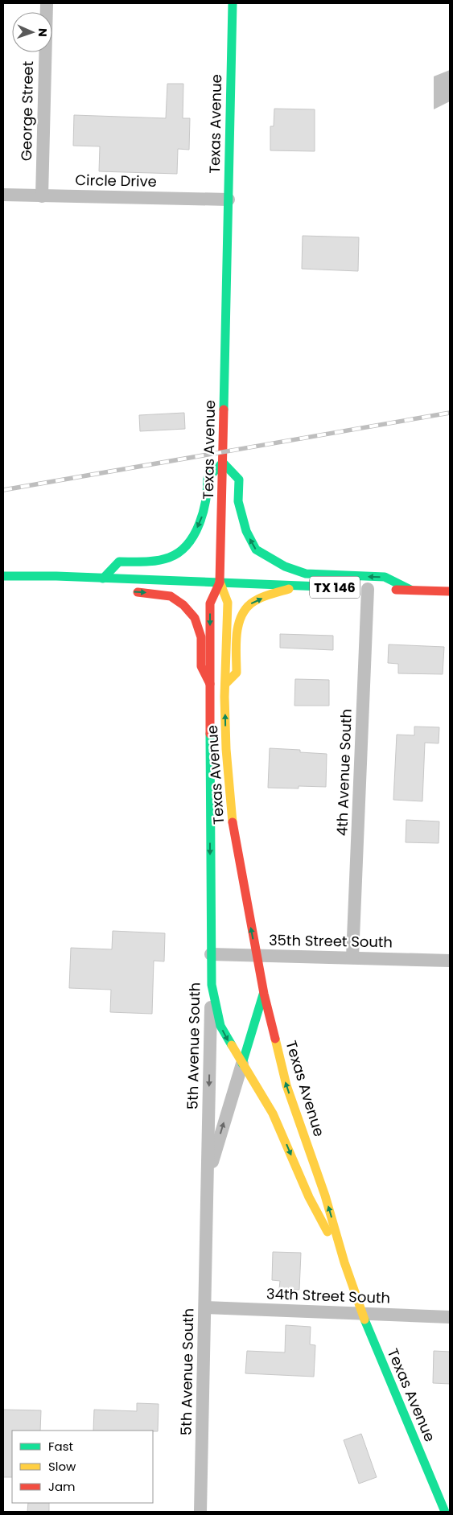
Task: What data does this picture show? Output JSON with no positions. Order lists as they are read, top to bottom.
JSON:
{
  "streets": {
    "main road": ["Texas Avenue", "TX 146", "5th Avenue South"],
    "street": [
      "George Street",
      "Circle Drive",
      "4th Avenue South",
      "35th Street South",
      "34th Street South"
    ]
  },
  "crossings": [
    ["George Street", "Circle Drive"],
    ["Texas Avenue", "Circle Drive"],
    ["Texas Avenue", "TX 146"],
    ["Texas Avenue", "35th Street South"],
    ["Texas Avenue", "5th Avenue South"],
    ["Texas Avenue", "34th Street South"],
    ["TX 146", "5th Avenue South"],
    ["4th Avenue South", "35th Street South"],
    ["35th Street South", "5th Avenue South"],
    ["5th Avenue South", "34th Street South"]
  ],
  "one_way": ["5th Avenue South"],
  "legend": ["Fast", "Slow", "Jam"],
  "north": "right"
}
